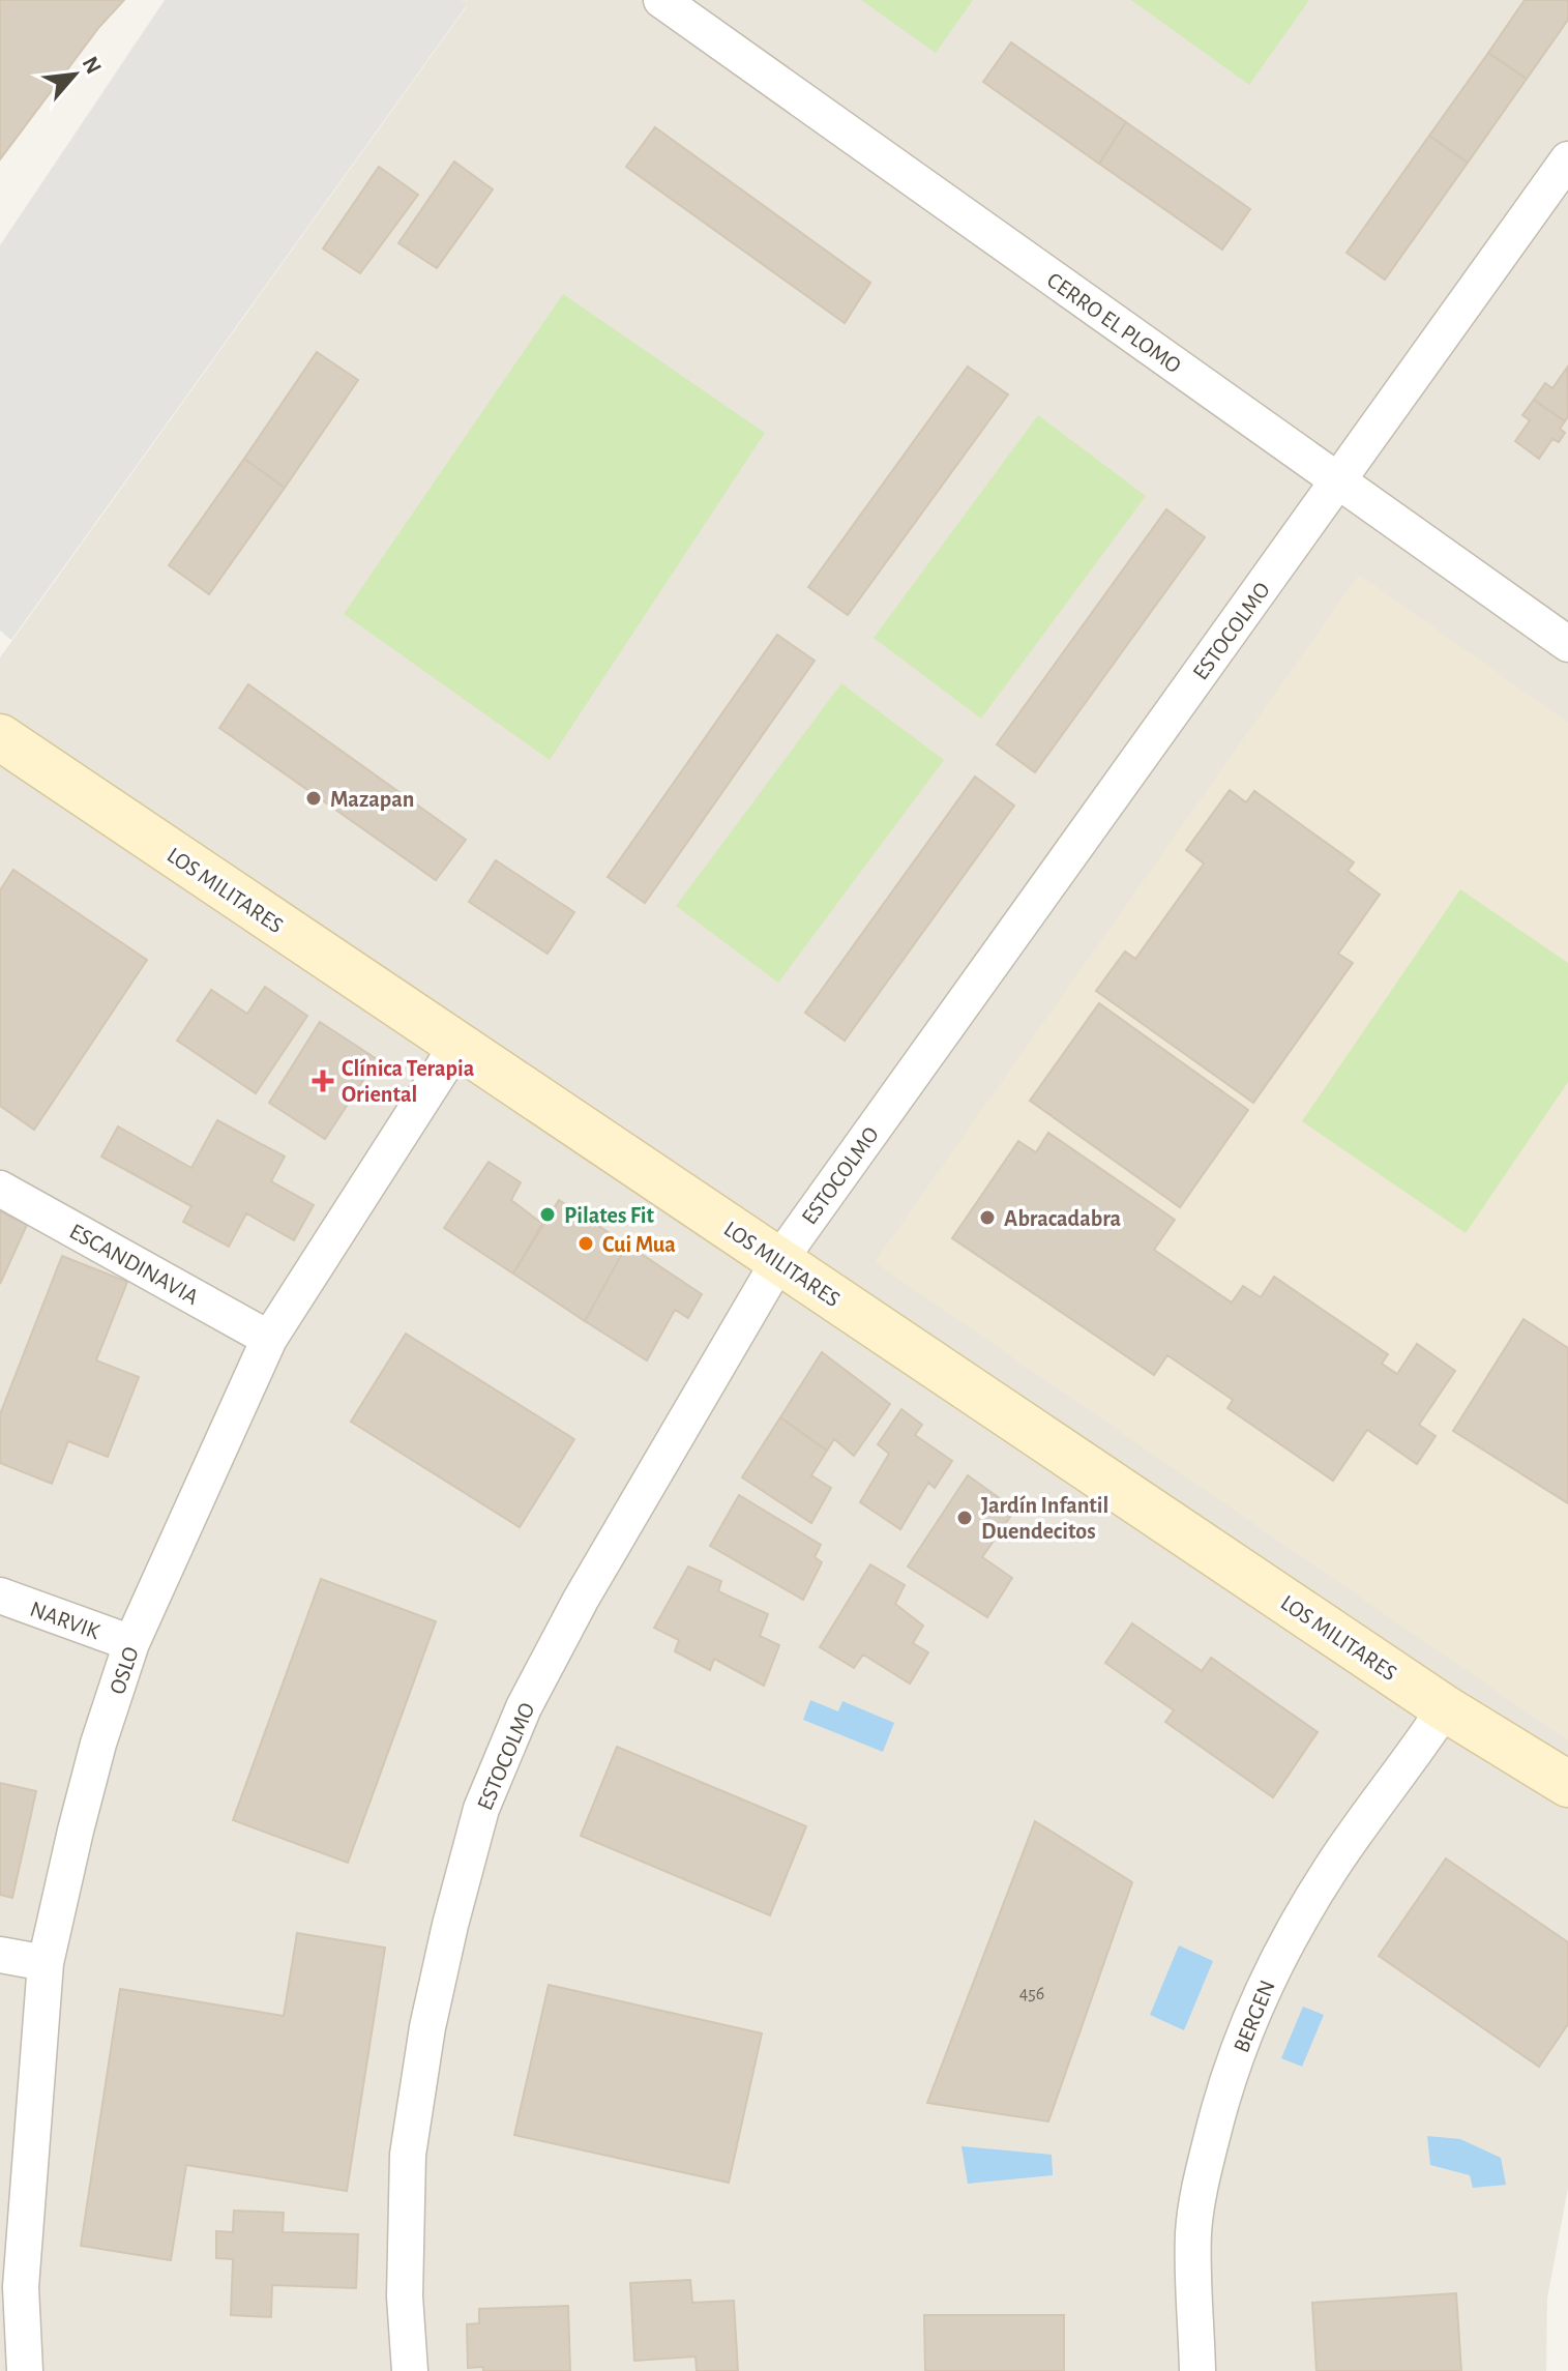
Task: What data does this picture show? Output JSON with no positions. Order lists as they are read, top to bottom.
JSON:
{
  "streets": {
    "main road": ["LOS MILITARES"],
    "street": [
      "CERRO EL PLOMO",
      "ESTOCOLMO",
      "ESCANDINAVIA",
      "NARVIK",
      "OSLO",
      "BERGEN"
    ]
  },
  "crossings": [
    ["CERRO EL PLOMO", "ESTOCOLMO"],
    ["ESTOCOLMO", "LOS MILITARES"],
    ["LOS MILITARES", "OSLO"],
    ["LOS MILITARES", "BERGEN"],
    ["ESCANDINAVIA", "OSLO"],
    ["NARVIK", "OSLO"]
  ],
  "places": {
    "other": [
      "Mazapan",
      "Pilates Fit",
      "Abracadabra",
      "Cui Mua",
      "Jardín Infantil Duendecitos"
    ],
    "health": ["Clínica Terapia Oriental"]
  },
  "house_numbers": ["456"],
  "north": "top right"
}
